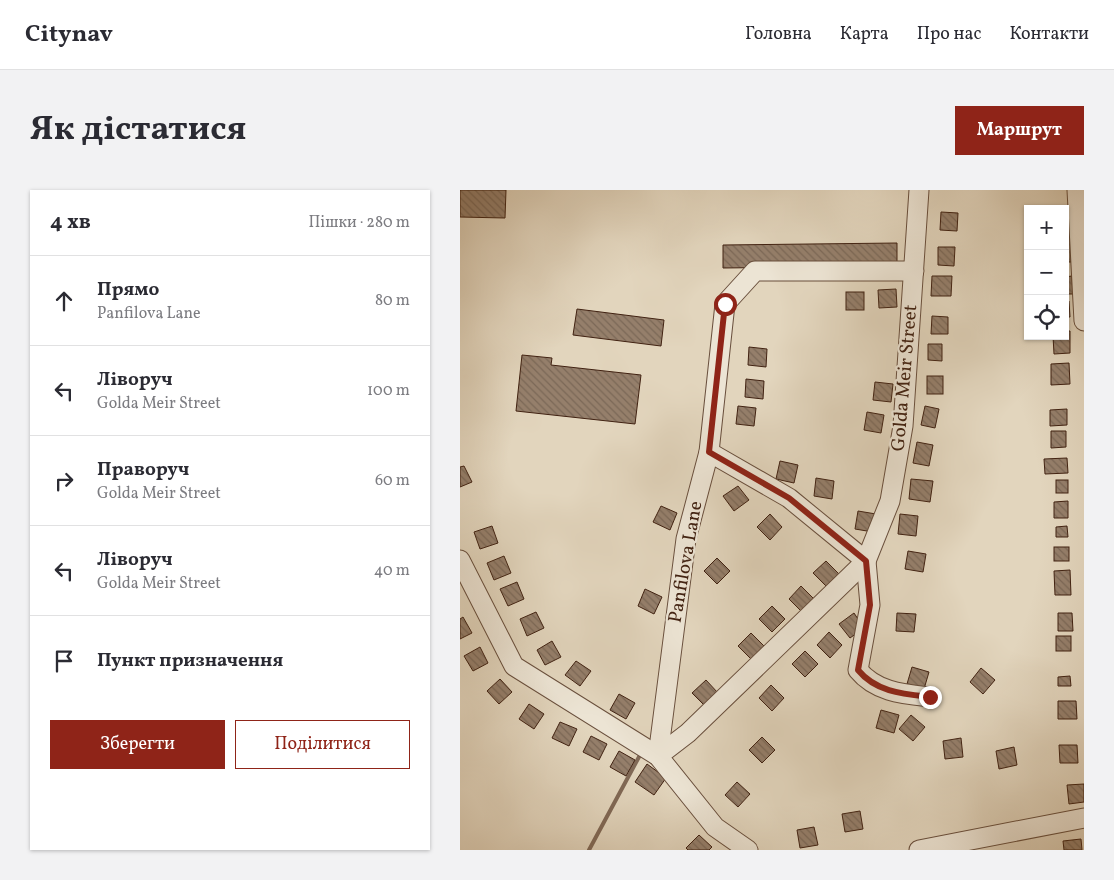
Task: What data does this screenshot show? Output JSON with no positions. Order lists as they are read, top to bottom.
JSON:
{
  "streets": {
    "street": ["Golda Meir Street", "Panfilova Lane"]
  },
  "crossings": [
    ["Golda Meir Street", "Panfilova Lane"]
  ],
  "page": {
    "header": "Citynav",
    "nav": [
      "Головна",
      "Карта",
      "Про нас",
      "Контакти"
    ],
    "title": "Як дістатися",
    "buttons": [
      "Маршрут",
      ["Зберегти", "Поділитися"]
    ],
    "heading": ["4 хв", "Пішки · 280 m"],
    "map_buttons": ["+", "−"],
    "list": [
      ["Прямо", "Panfilova Lane", "80 m"],
      ["Ліворуч", "Golda Meir Street", "100 m"],
      ["Праворуч", "Golda Meir Street", "60 m"],
      ["Ліворуч", "Golda Meir Street", "40 m"],
      "Пункт призначення"
    ]
  }
}
